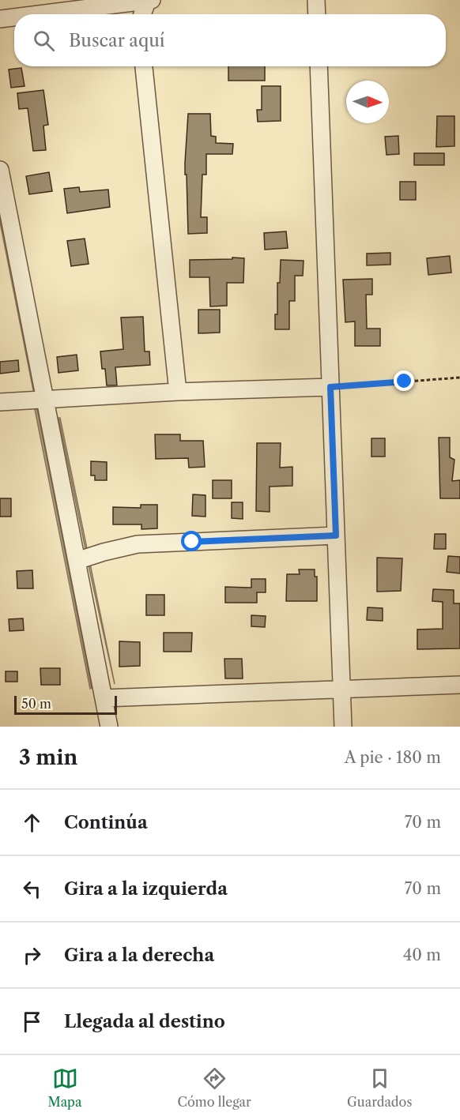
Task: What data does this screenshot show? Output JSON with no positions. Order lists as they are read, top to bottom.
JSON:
{
  "scale_bar": "50 m",
  "north": "right",
  "page": {
    "search": "Buscar aquí",
    "scale": "50 m",
    "heading": ["3 min", "A pie · 180 m"],
    "list": [
      ["Continúa", "70 m"],
      ["Gira a la izquierda", "70 m"],
      ["Gira a la derecha", "40 m"],
      "Llegada al destino"
    ],
    "nav": ["Mapa", "Cómo llegar", "Guardados"]
  }
}
